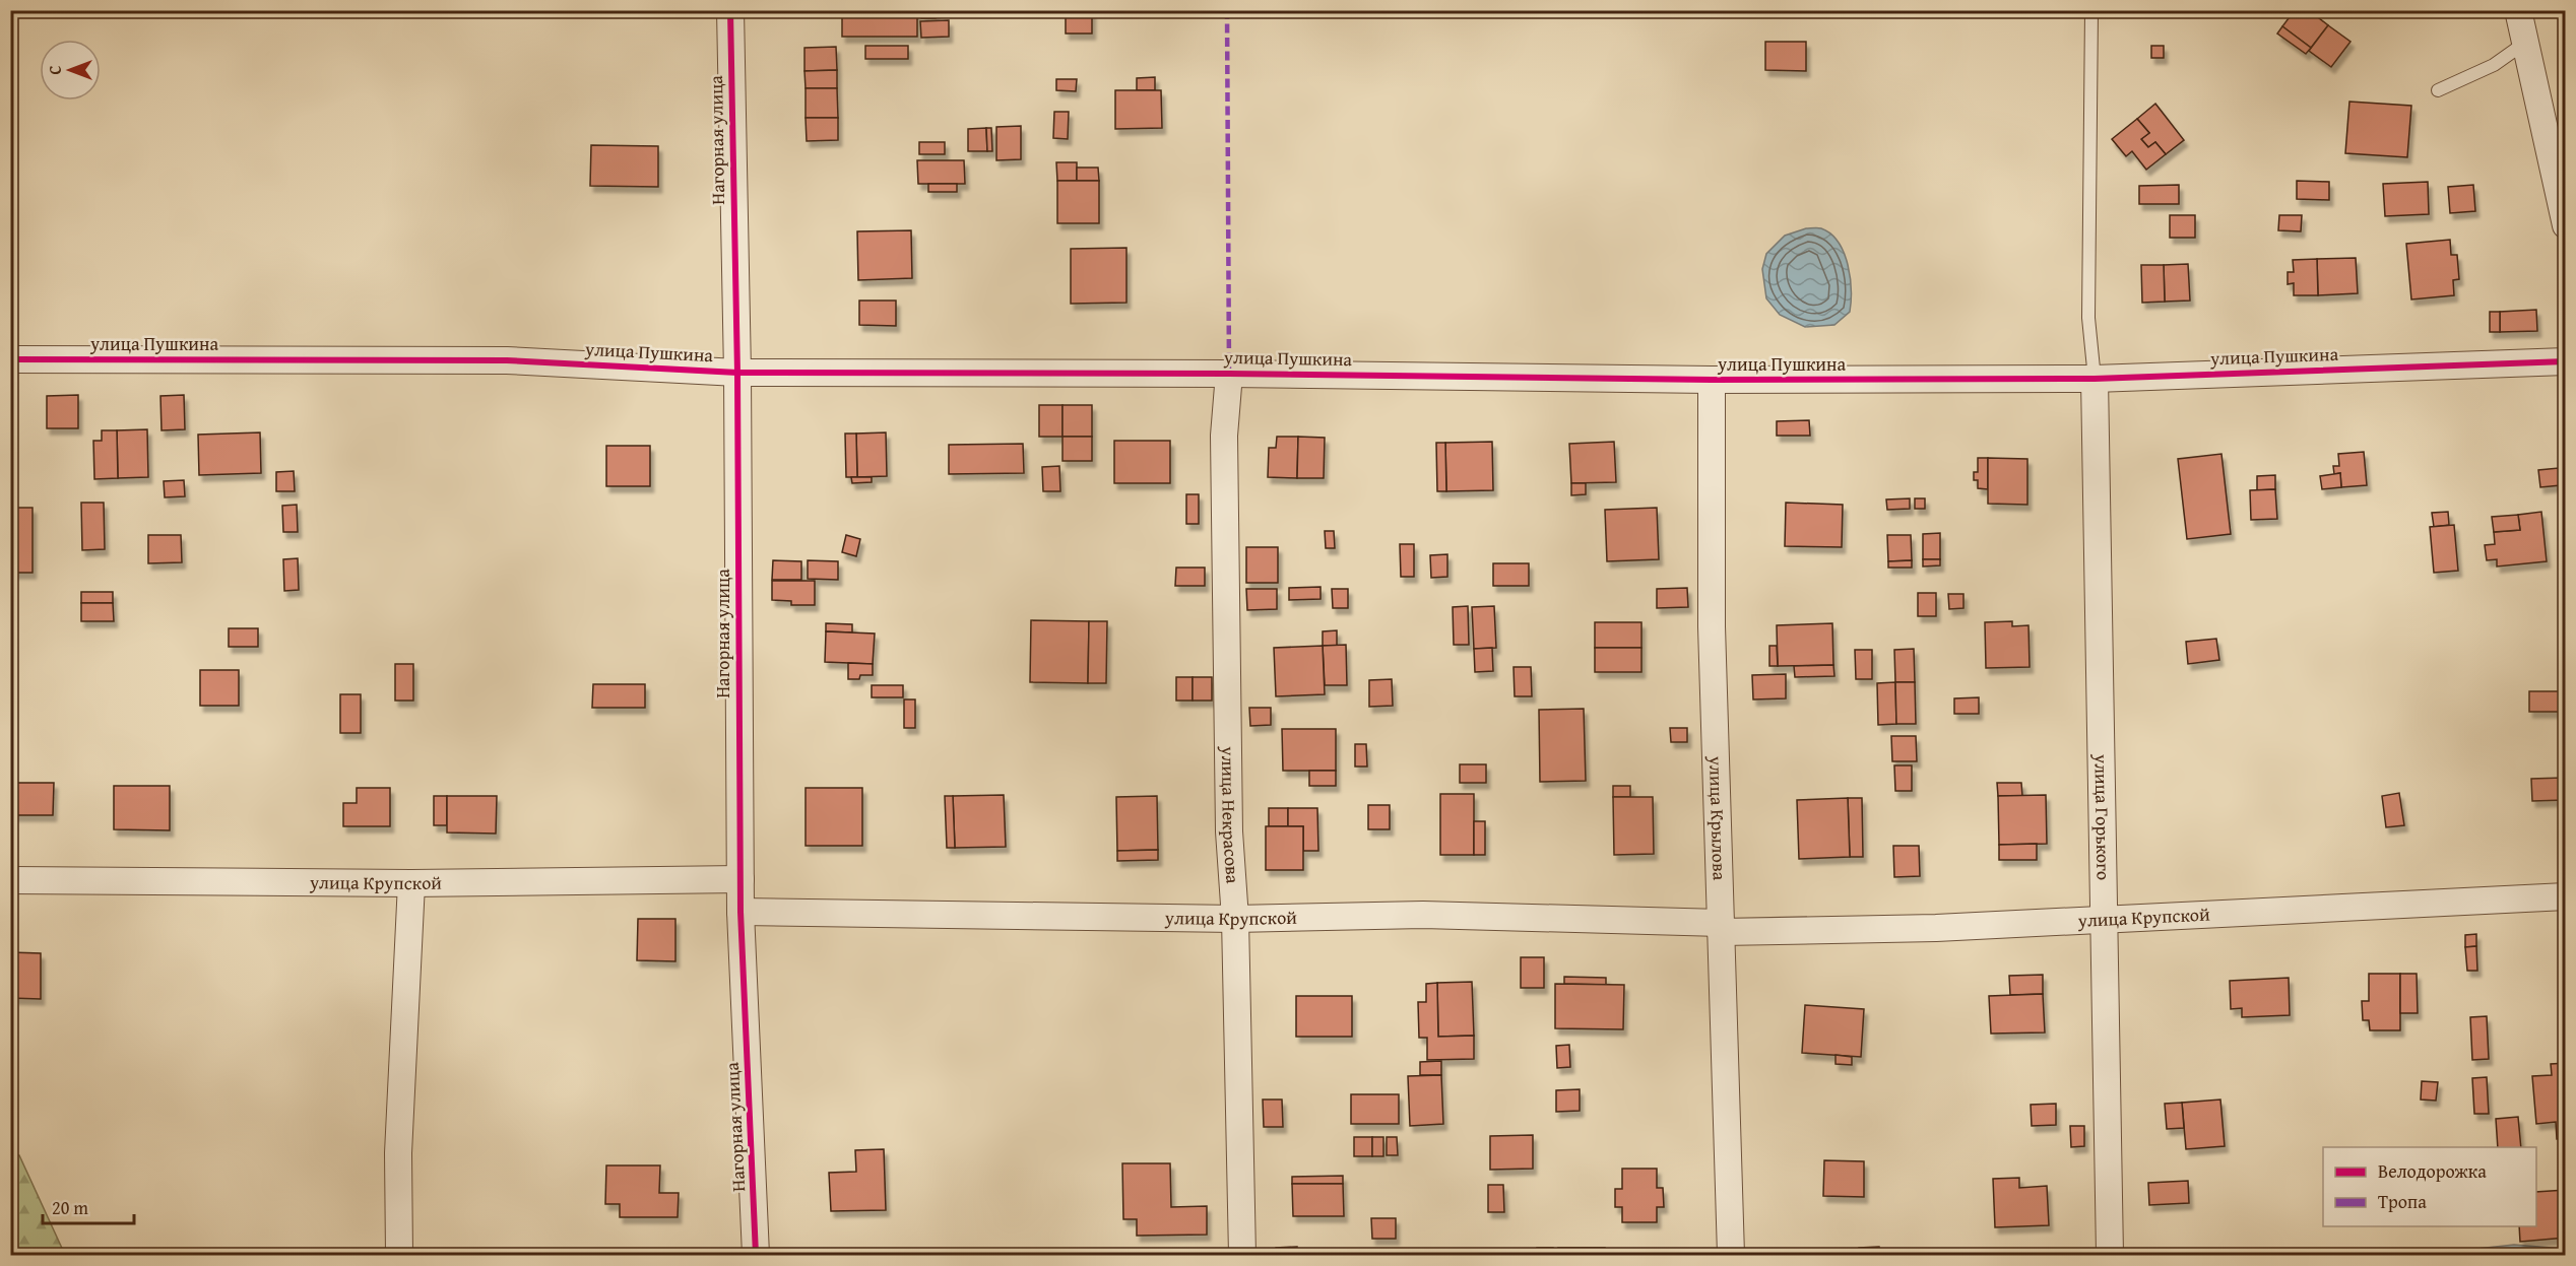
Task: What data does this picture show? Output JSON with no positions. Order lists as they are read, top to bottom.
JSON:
{
  "streets": {
    "street": [
      "Нагорная улица",
      "улица Пушкина",
      "улица Некрасова",
      "улица Крылова",
      "улица Горького",
      "улица Крупской"
    ]
  },
  "crossings": [
    ["Нагорная улица", "улица Пушкина"],
    ["Нагорная улица", "улица Крупской"],
    ["улица Пушкина", "улица Некрасова"],
    ["улица Пушкина", "улица Крылова"],
    ["улица Пушкина", "улица Горького"],
    ["улица Некрасова", "улица Крупской"],
    ["улица Крылова", "улица Крупской"],
    ["улица Горького", "улица Крупской"]
  ],
  "legend": ["Велодорожка", "Тропа"],
  "scale_bar": "20 m",
  "north": "left"
}
